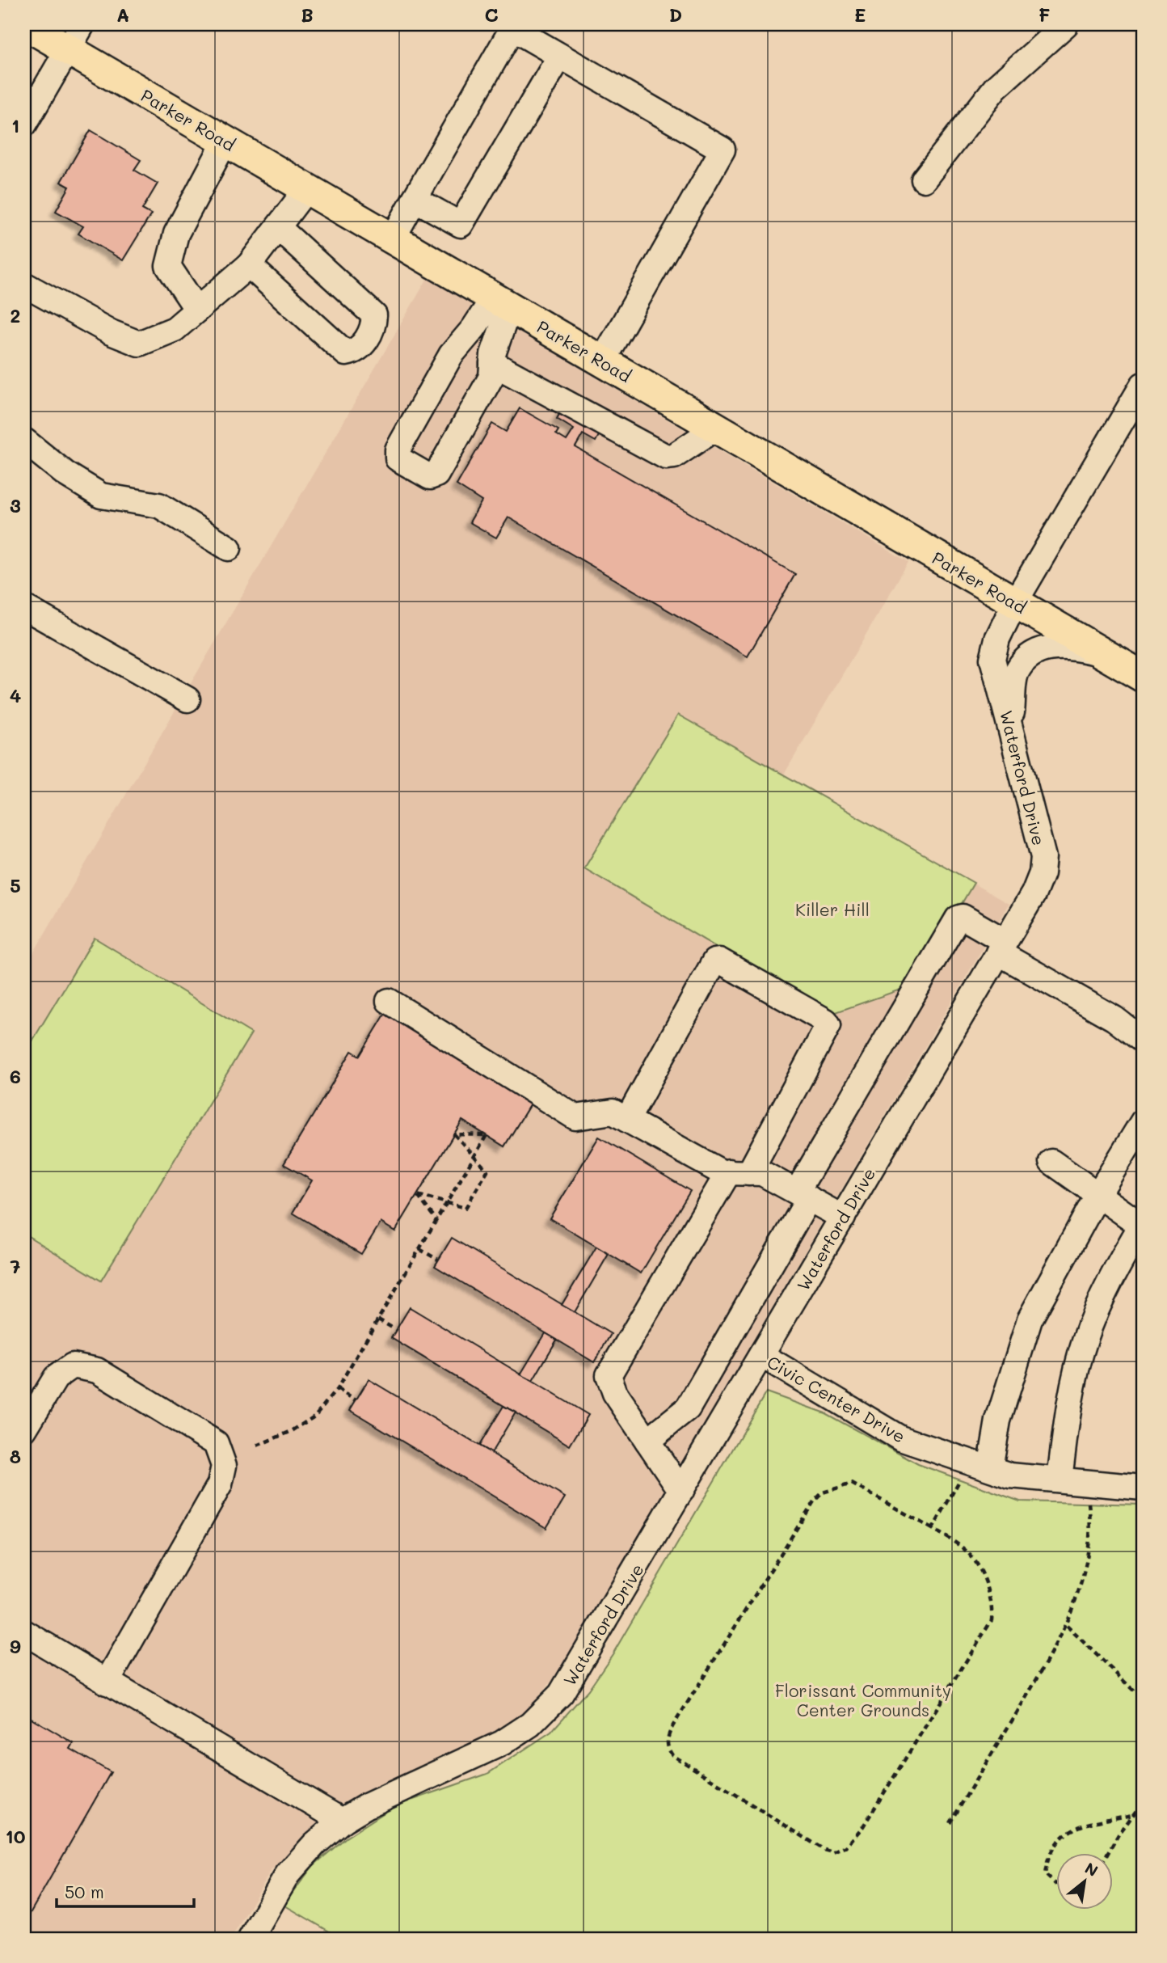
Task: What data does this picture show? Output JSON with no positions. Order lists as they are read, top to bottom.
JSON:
{
  "streets": {
    "main road": ["Parker Road"],
    "street": ["Waterford Drive", "Civic Center Drive"]
  },
  "crossings": [
    ["Parker Road", "Waterford Drive"],
    ["Waterford Drive", "Civic Center Drive"]
  ],
  "parks": ["Killer Hill", "Florissant Community Center Grounds"],
  "scale_bar": "50 m",
  "north": "top right",
  "grid": {
    "columns": [
      "A",
      "B",
      "C",
      "D",
      "E",
      "F"
    ],
    "rows": [
      "1",
      "2",
      "3",
      "4",
      "5",
      "6",
      "7",
      "8",
      "9",
      "10"
    ]
  }
}
